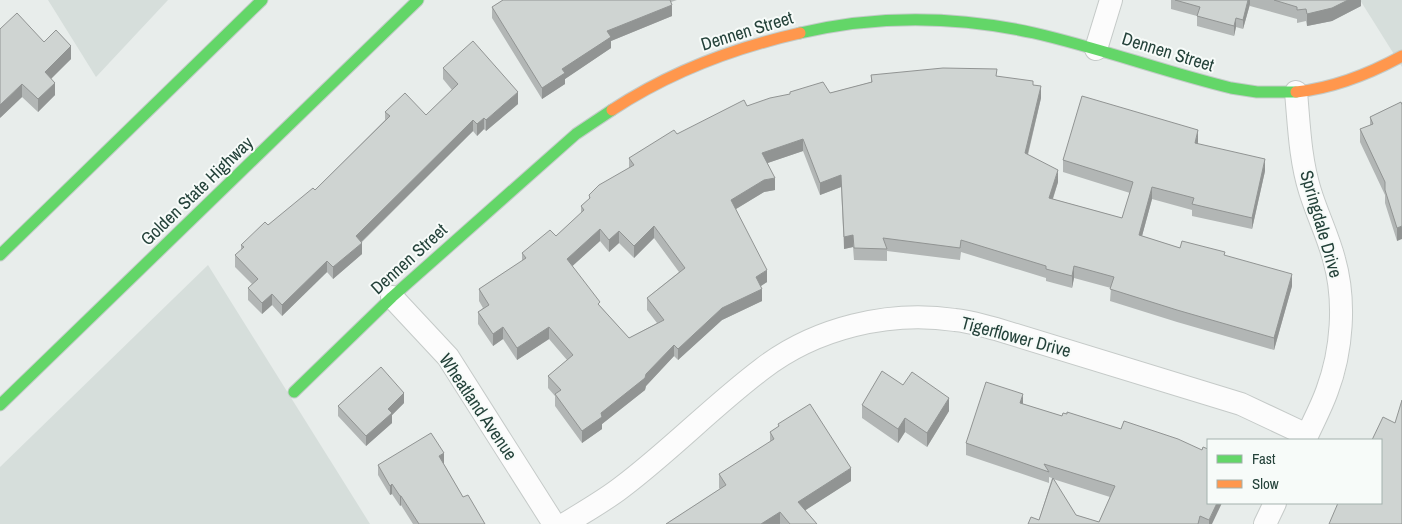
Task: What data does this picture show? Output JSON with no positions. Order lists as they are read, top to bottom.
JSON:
{
  "streets": {
    "main road": ["Dennen Street", "Golden State Highway"],
    "street": ["Springdale Drive", "Tigerflower Drive", "Wheatland Avenue"]
  },
  "crossings": [
    ["Dennen Street", "Springdale Drive"],
    ["Dennen Street", "Wheatland Avenue"],
    ["Springdale Drive", "Tigerflower Drive"]
  ],
  "legend": ["Fast", "Slow"]
}
